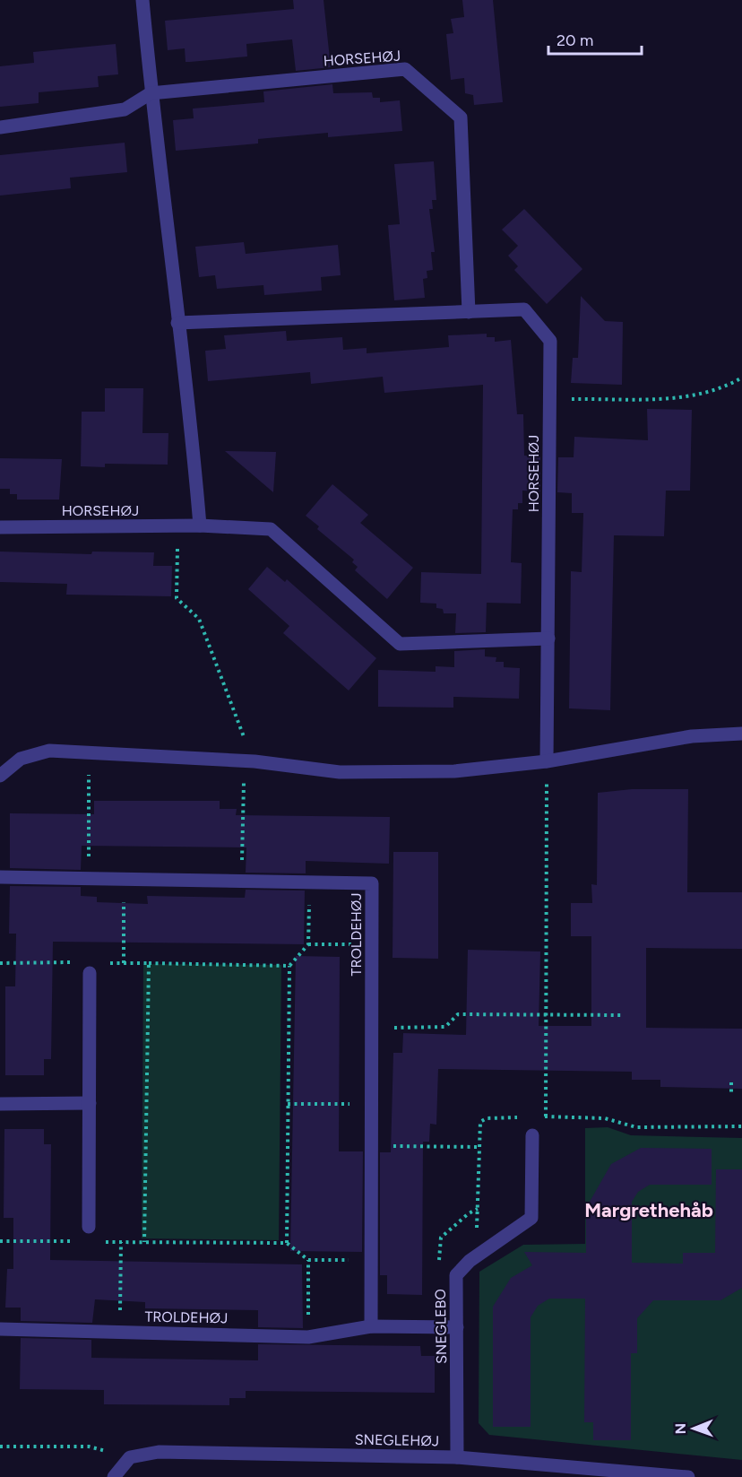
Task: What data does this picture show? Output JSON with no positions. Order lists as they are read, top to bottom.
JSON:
{
  "streets": {
    "street": [
      "HORSEHØJ",
      "TROLDEHØJ",
      "SNEGLEBO",
      "SNEGLEHØJ"
    ]
  },
  "crossings": [
    ["TROLDEHØJ", "SNEGLEBO"],
    ["SNEGLEBO", "SNEGLEHØJ"]
  ],
  "districts": ["Margrethehåb"],
  "scale_bar": "20 m",
  "north": "left"
}
